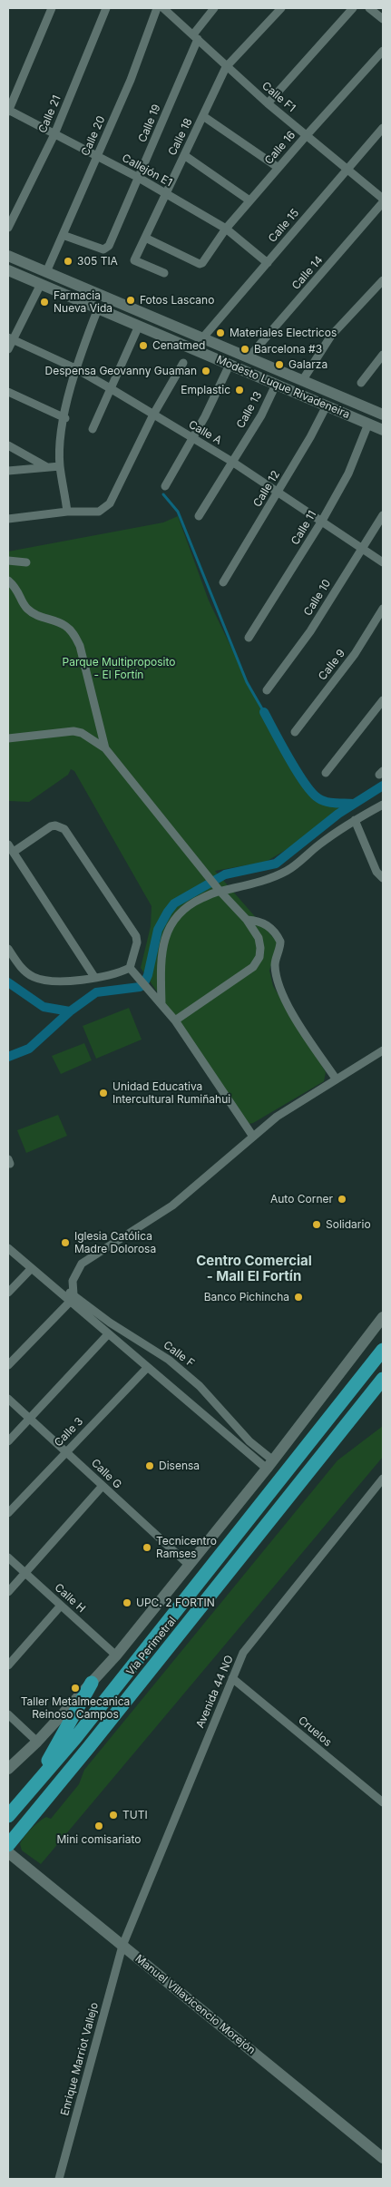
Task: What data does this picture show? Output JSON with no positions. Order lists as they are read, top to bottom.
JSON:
{
  "streets": {
    "highway": ["Vía Perimetral"],
    "street": [
      "Calle F1",
      "Calle 21",
      "Calle 19",
      "Calle 20",
      "Calle 18",
      "Calle 16",
      "Callejón E1",
      "Calle 15",
      "Calle 14",
      "Modesto Luque Rivadeneira",
      "Calle 13",
      "Calle A",
      "Calle 12",
      "Calle 11",
      "Calle 10",
      "Calle 9",
      "Calle F",
      "Calle 3",
      "Calle G",
      "Calle H",
      "Avenida 44 NO",
      "Cruelos",
      "Manuel Villavicencio Morejón",
      "Enrique Marriot Vallejo"
    ]
  },
  "crossings": [
    ["Calle F1", "Calle 19"],
    ["Calle F1", "Calle 18"],
    ["Calle F1", "Calle 16"],
    ["Calle F1", "Calle 15"],
    ["Calle 21", "Callejón E1"],
    ["Calle 19", "Calle 20"],
    ["Calle 19", "Callejón E1"],
    ["Calle 20", "Callejón E1"],
    ["Calle 20", "Modesto Luque Rivadeneira"],
    ["Calle 18", "Calle 16"],
    ["Calle 18", "Callejón E1"],
    ["Calle 16", "Callejón E1"],
    ["Callejón E1", "Calle 15"],
    ["Calle 15", "Modesto Luque Rivadeneira"],
    ["Calle 14", "Modesto Luque Rivadeneira"],
    ["Modesto Luque Rivadeneira", "Calle 13"],
    ["Modesto Luque Rivadeneira", "Calle 12"],
    ["Modesto Luque Rivadeneira", "Calle 11"],
    ["Calle 13", "Calle A"],
    ["Calle A", "Calle 12"],
    ["Calle A", "Calle 11"],
    ["Calle A", "Calle 10"],
    ["Calle F", "Calle 3"],
    ["Calle F", "Vía Perimetral"],
    ["Calle 3", "Calle G"],
    ["Calle G", "Vía Perimetral"],
    ["Calle H", "Vía Perimetral"],
    ["Avenida 44 NO", "Cruelos"],
    ["Avenida 44 NO", "Manuel Villavicencio Morejón"],
    ["Avenida 44 NO", "Enrique Marriot Vallejo"],
    ["Manuel Villavicencio Morejón", "Enrique Marriot Vallejo"]
  ],
  "districts": ["Centro Comercial - Mall El Fortín"],
  "parks": ["Parque Multiproposito - El Fortín"],
  "places": [
    "305 TIA",
    "Fotos Lascano",
    "Farmacia Nueva Vida",
    "Materiales Electricos",
    "Cenatmed",
    "Barcelona #3",
    "Galarza",
    "Despensa Geovanny Guaman",
    "Emplastic",
    "Unidad Educativa Intercultural Rumiñahui",
    "Auto Corner",
    "Solidario",
    "Iglesia Católica Madre Dolorosa",
    "Banco Pichincha",
    "Disensa",
    "Tecnicentro Ramses",
    "UPC. 2 FORTIN",
    "Taller Metalmecanica Reinoso Campos",
    "TUTI",
    "Mini comisariato"
  ]
}
